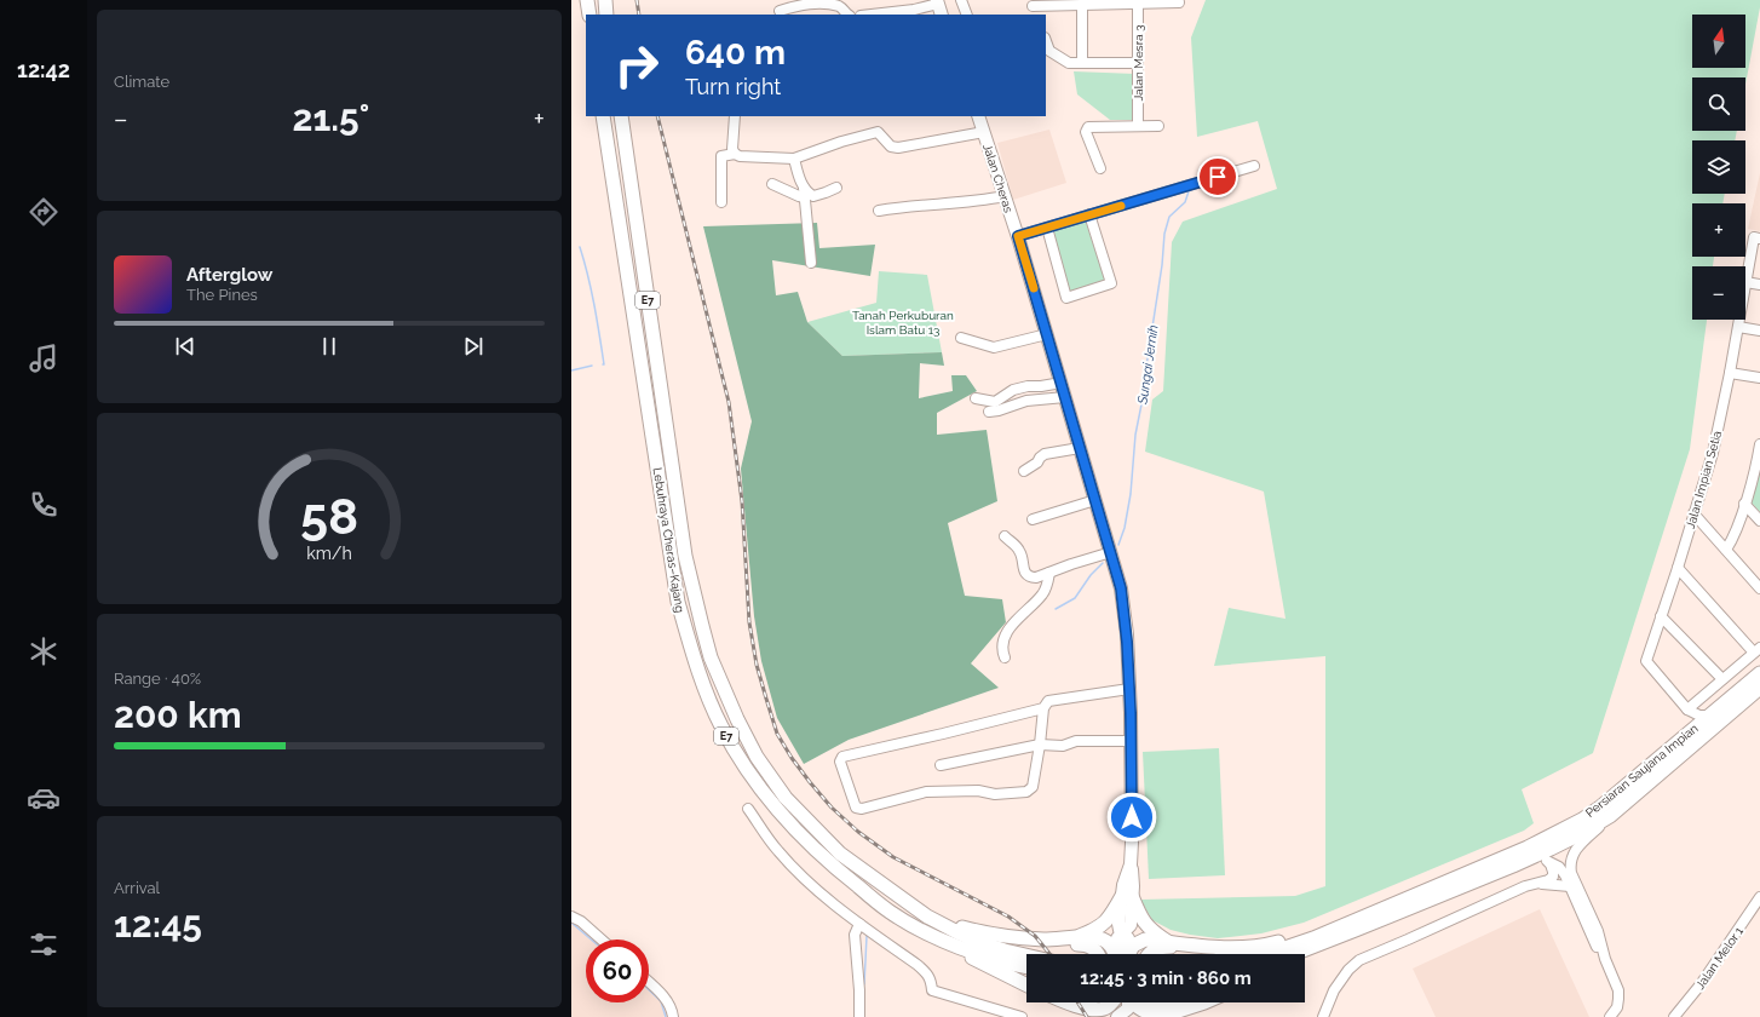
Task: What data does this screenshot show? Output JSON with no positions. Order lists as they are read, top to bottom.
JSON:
{
  "streets": {
    "highway": ["E7", "Lebuhraya Cheras–Kajang", "Persiaran Saujana Impian"],
    "main road": ["Jalan Cheras"],
    "street": ["Jalan Mesra 3", "Jalan Impian Setia", "Jalan Melor 1"]
  },
  "water": ["Sungai Jernih"],
  "parks": ["Tanah Perkuburan Islam Batu 13"],
  "north": "top",
  "page": {
    "tabs": "12:42",
    "tile": [
      "Climate",
      ["Range · 40%", "200 km"],
      ["Arrival", "12:45"]
    ],
    "map_buttons": ["+", "−"],
    "turn": ["640 m", "Turn right"],
    "heat": ["−", "21.5°", "+"],
    "song": ["Afterglow", "The Pines"],
    "limit": "60",
    "trip": "12:45 · 3 min · 860 m",
    "gauge": ["58", "km/h"]
  }
}
